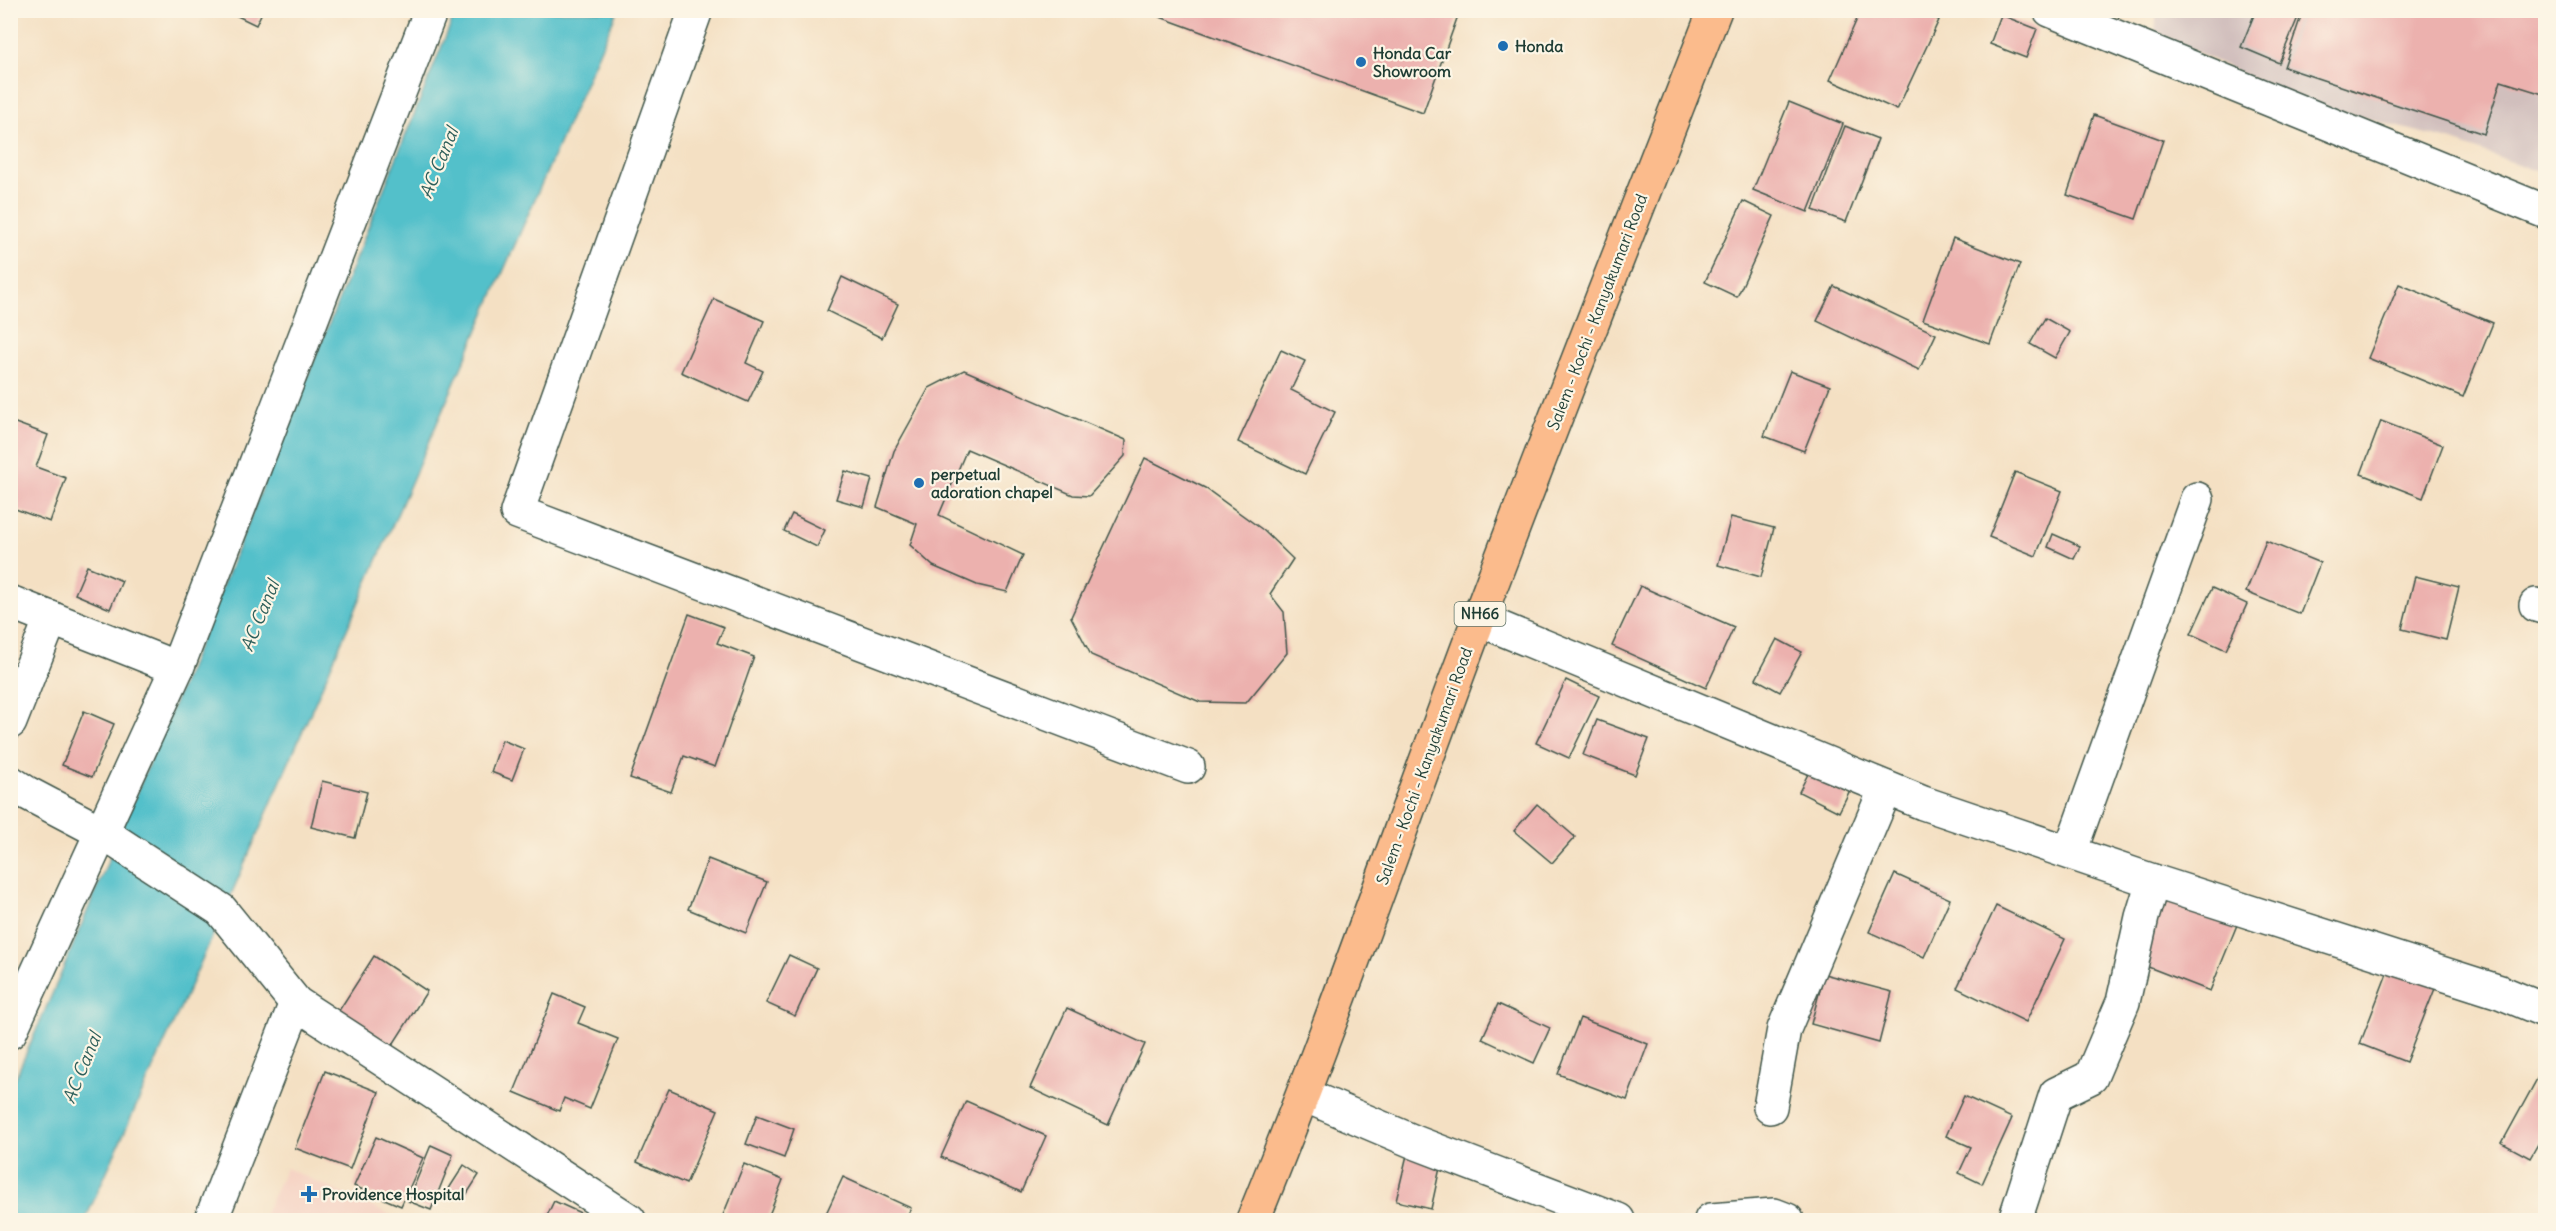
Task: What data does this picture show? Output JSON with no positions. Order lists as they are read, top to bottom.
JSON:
{
  "streets": {
    "highway": ["Salem - Kochi - Kanyakumari Road", "NH66"]
  },
  "water": ["AC Canal"],
  "places": {
    "other": ["Honda", "Honda Car Showroom", "perpetual adoration chapel"],
    "health": ["Providence Hospital"]
  }
}
